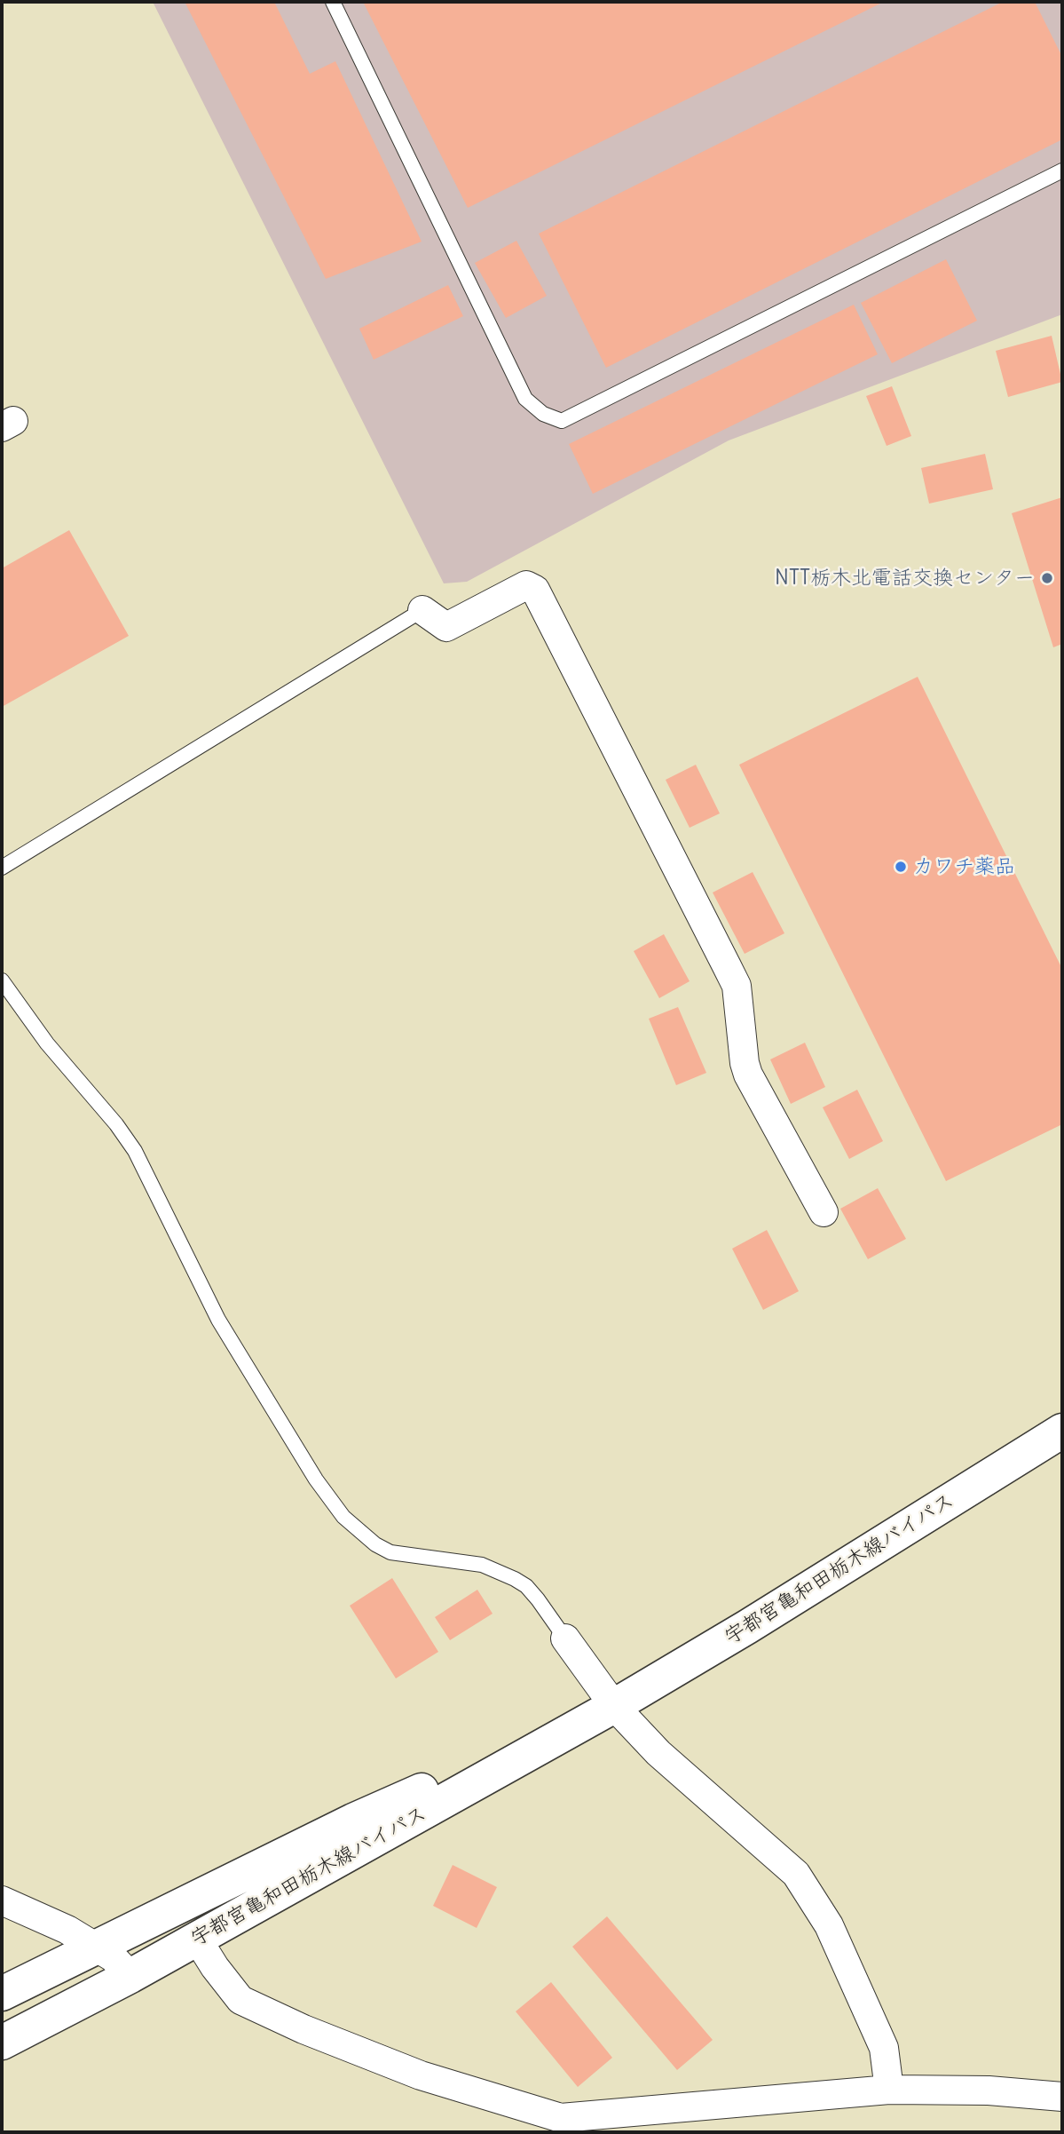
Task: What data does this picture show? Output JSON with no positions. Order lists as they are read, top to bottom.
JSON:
{
  "streets": {
    "main road": ["宇都宮亀和田栃木線バイパス"]
  },
  "places": ["NTT栃木北電話交換センター", "カワチ薬品"]
}
